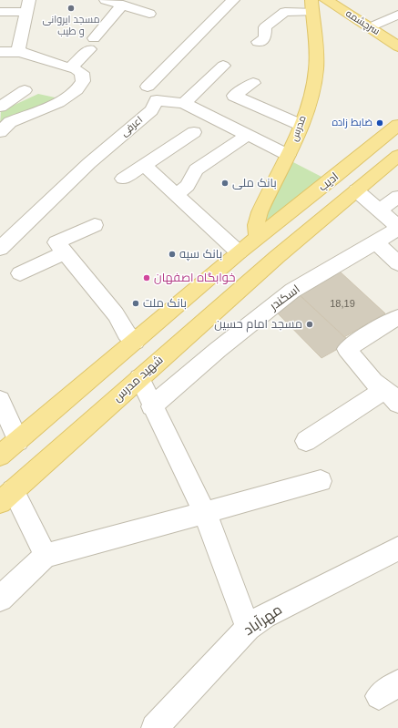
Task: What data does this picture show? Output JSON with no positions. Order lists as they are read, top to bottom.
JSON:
{
  "streets": {
    "main road": [
      "سرچشمه",
      "مدرس",
      "ادیب",
      "شهید مدرس"
    ],
    "street": ["اعرفی", "اسکندر", "مهرآباد"]
  },
  "crossings": [
    ["اعرفی", "مدرس"],
    ["مدرس", "ادیب"],
    ["ادیب", "اسکندر"],
    ["ادیب", "شهید مدرس"]
  ],
  "places": [
    "مسجد ایروانی و طیب",
    "ضابط زاده",
    "بانک ملی",
    "بانک سپه",
    "خوابگاه اصفهان",
    "بانک ملت",
    "مسجد امام حسین"
  ],
  "house_numbers": ["18,19"]
}
